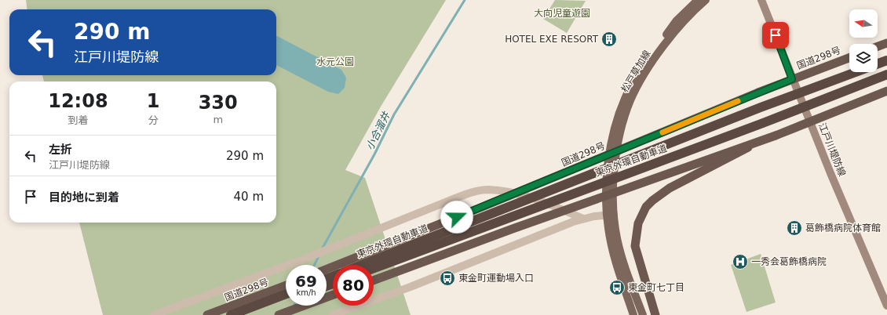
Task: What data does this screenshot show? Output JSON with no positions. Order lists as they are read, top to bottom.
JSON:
{
  "streets": {
    "highway": ["国道298号", "東京外環自動車道"],
    "main road": ["松戸草加線", "江戸川堤防線"]
  },
  "crossings": [
    ["国道298号", "江戸川堤防線"]
  ],
  "water": ["小合溜井"],
  "parks": ["大向児童遊園", "水元公園"],
  "places": {
    "building": ["HOTEL EXE RESORT", "葛飾橋病院体育館"],
    "hospital": ["一秀会葛飾橋病院"],
    "bus stop": ["東金町運動場入口", "東金町七丁目"]
  },
  "north": "left",
  "page": {
    "turn": ["290 m", "江戸川堤防線"],
    "eta": [
      "12:08",
      "到着",
      "1",
      "分",
      "330",
      "m"
    ],
    "list": [
      {
        "name": "左折",
        "note": "江戸川堤防線",
        "value": "290 m"
      },
      {
        "name": "目的地に到着",
        "value": "40 m"
      }
    ],
    "speed": "69 km/h",
    "limit": "80"
  }
}
